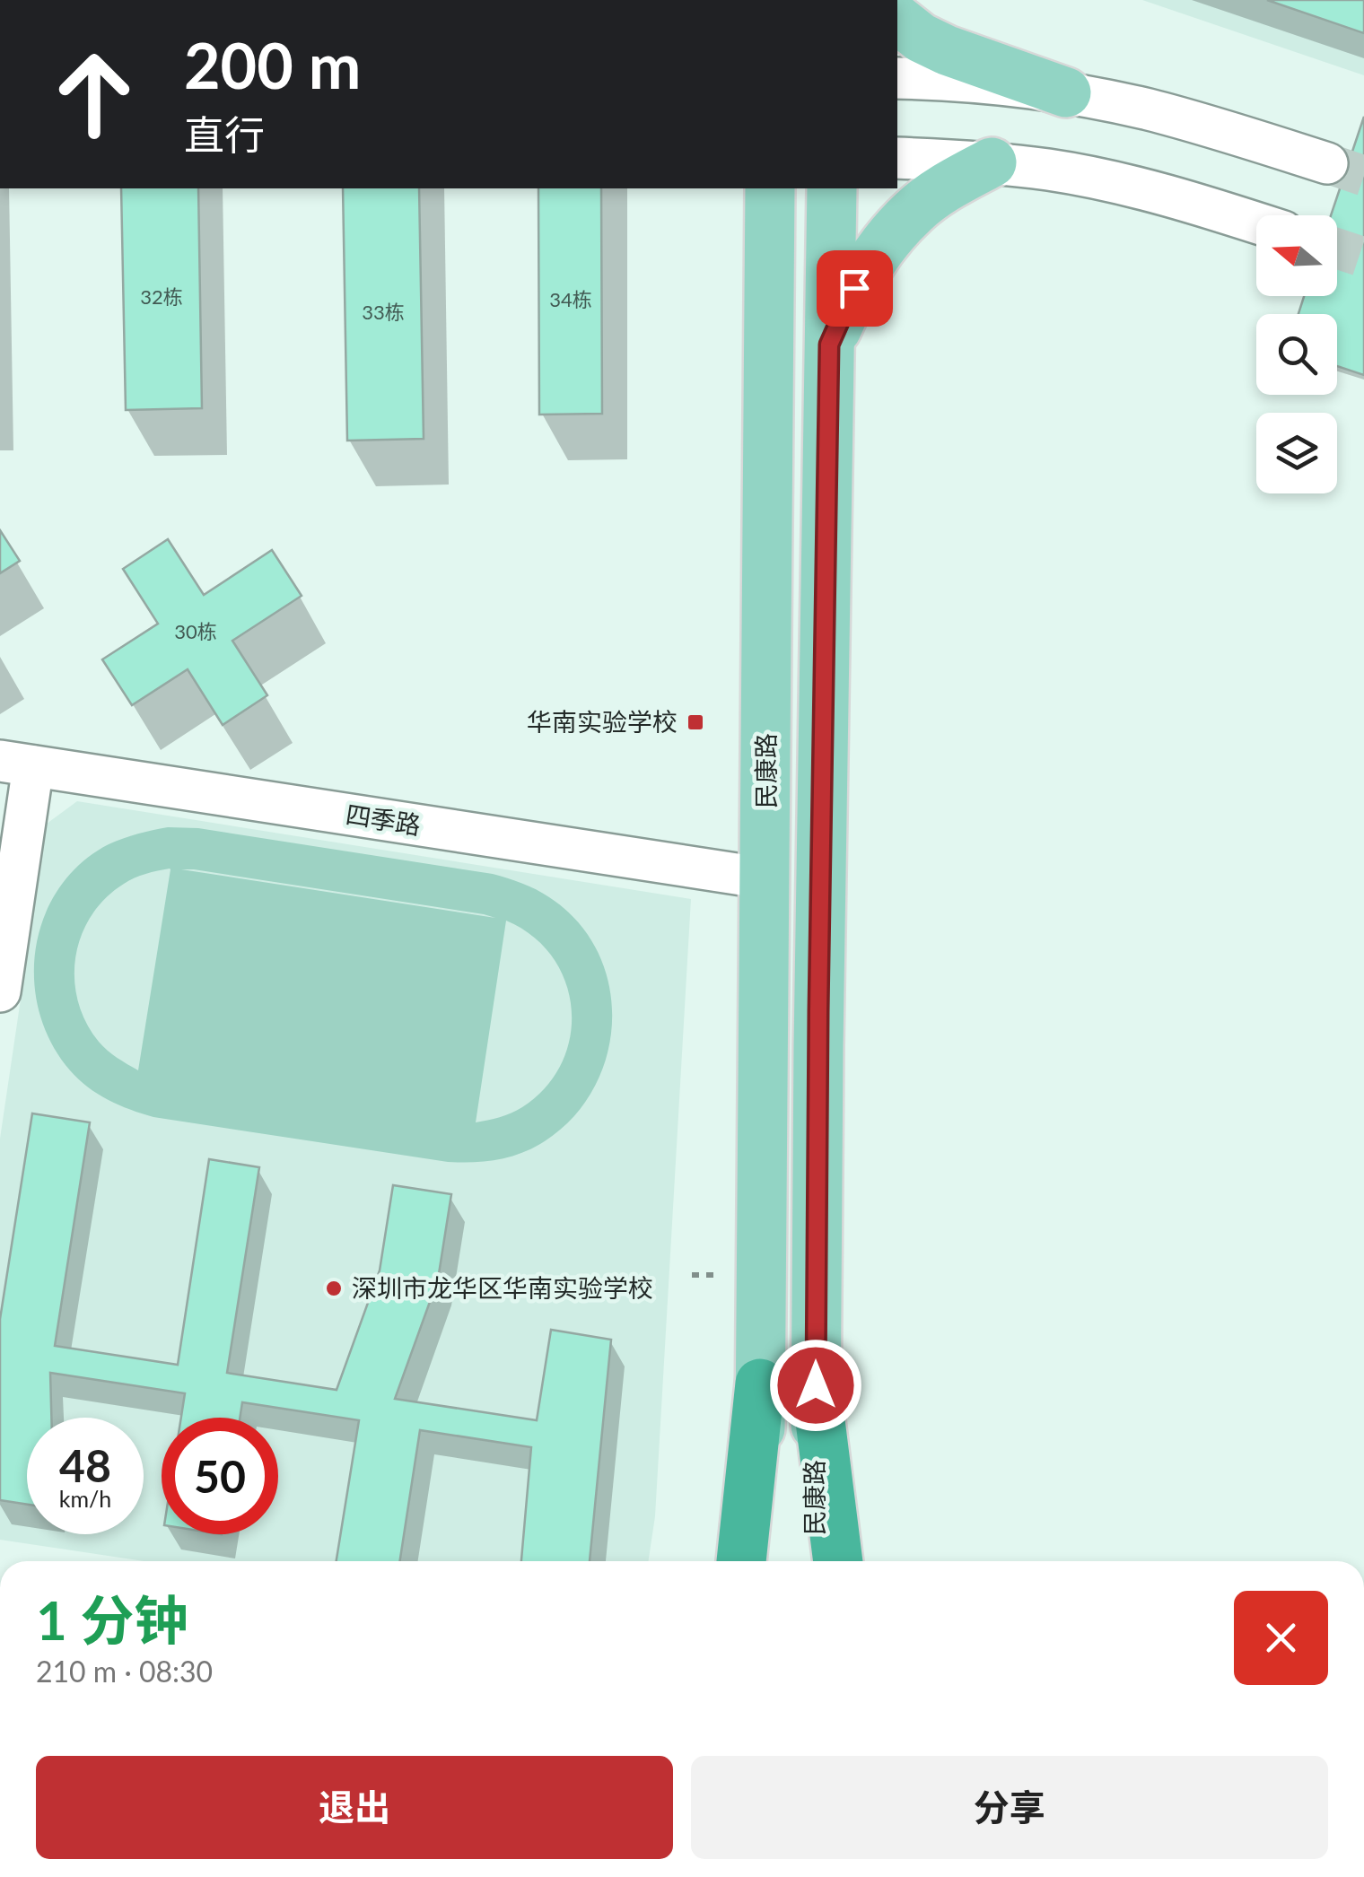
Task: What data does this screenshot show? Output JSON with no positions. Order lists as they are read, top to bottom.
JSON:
{
  "streets": {
    "main road": ["民康路"],
    "street": ["四季路"]
  },
  "crossings": [
    ["民康路", "四季路"]
  ],
  "places": {
    "transit": ["华南实验学校"],
    "other": ["深圳市龙华区华南实验学校"]
  },
  "house_numbers": [
    "32栋",
    "34栋",
    "33栋",
    "30栋"
  ],
  "north": "left",
  "page": {
    "turn": ["200 m", "直行"],
    "speed": "48 km/h",
    "limit": "50",
    "heading": ["1 分钟", "210 m · 08:30"],
    "buttons": ["退出", "分享"]
  }
}
